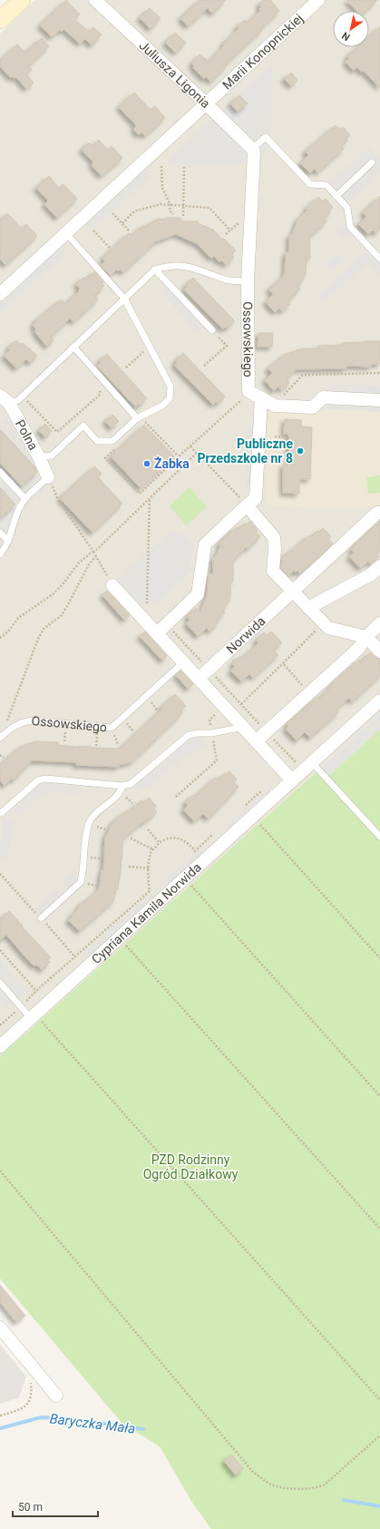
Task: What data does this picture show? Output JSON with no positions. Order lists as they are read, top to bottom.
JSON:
{
  "streets": {
    "street": [
      "Marii Konopnickiej",
      "Juliusza Ligonia",
      "Ossowskiego",
      "Polna",
      "Norwida",
      "Cypriana Kamila Norwida"
    ]
  },
  "crossings": [
    ["Marii Konopnickiej", "Juliusza Ligonia"],
    ["Juliusza Ligonia", "Ossowskiego"]
  ],
  "water": ["Baryczka Mała"],
  "parks": ["PZD Rodzinny Ogród Działkowy"],
  "places": ["Publiczne Przedszkole nr 8", "Żabka"],
  "scale_bar": "50 m",
  "north": "bottom left"
}
